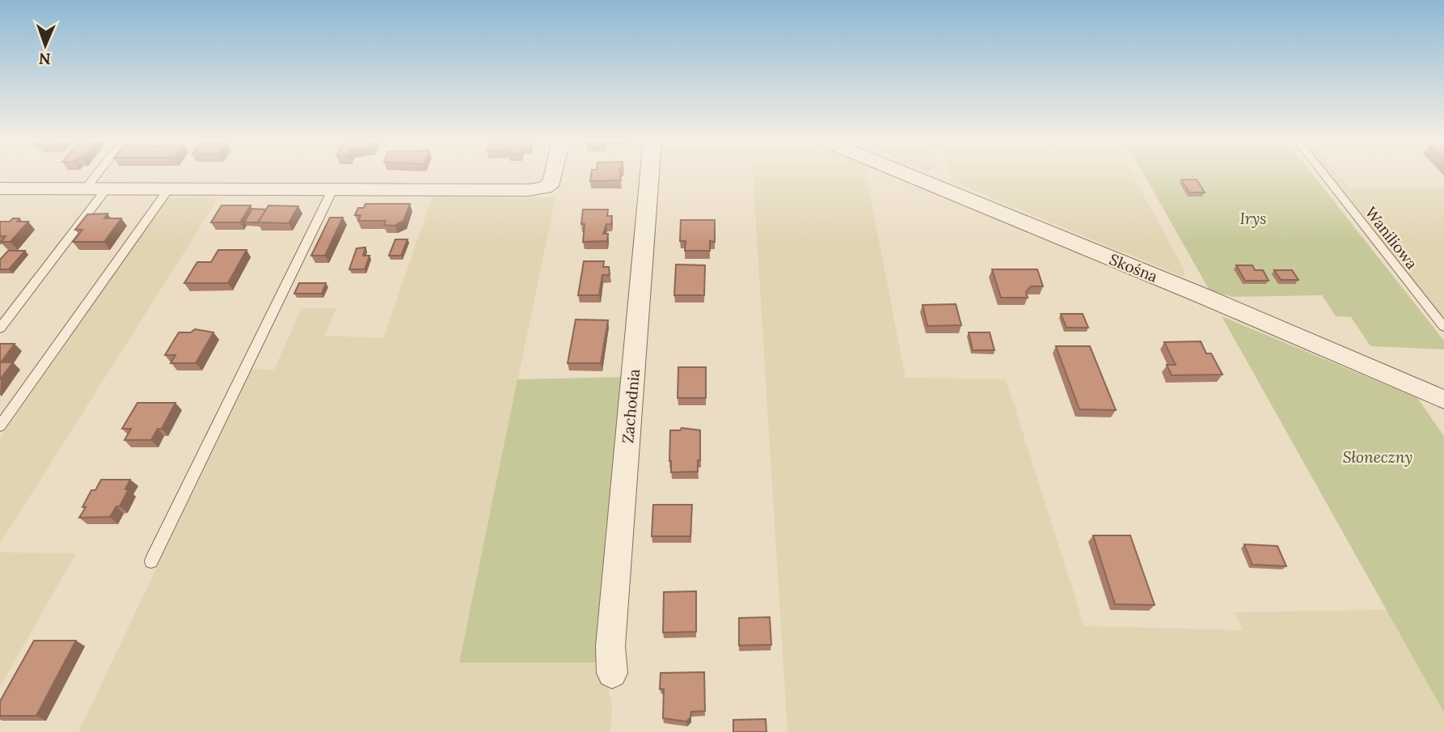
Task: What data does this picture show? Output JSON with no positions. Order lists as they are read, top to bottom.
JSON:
{
  "streets": {
    "street": ["Skośna", "Zachodnia"],
    "lane": ["Waniliowa"]
  },
  "parks": ["Irys", "Słoneczny"],
  "north": "bottom"
}
